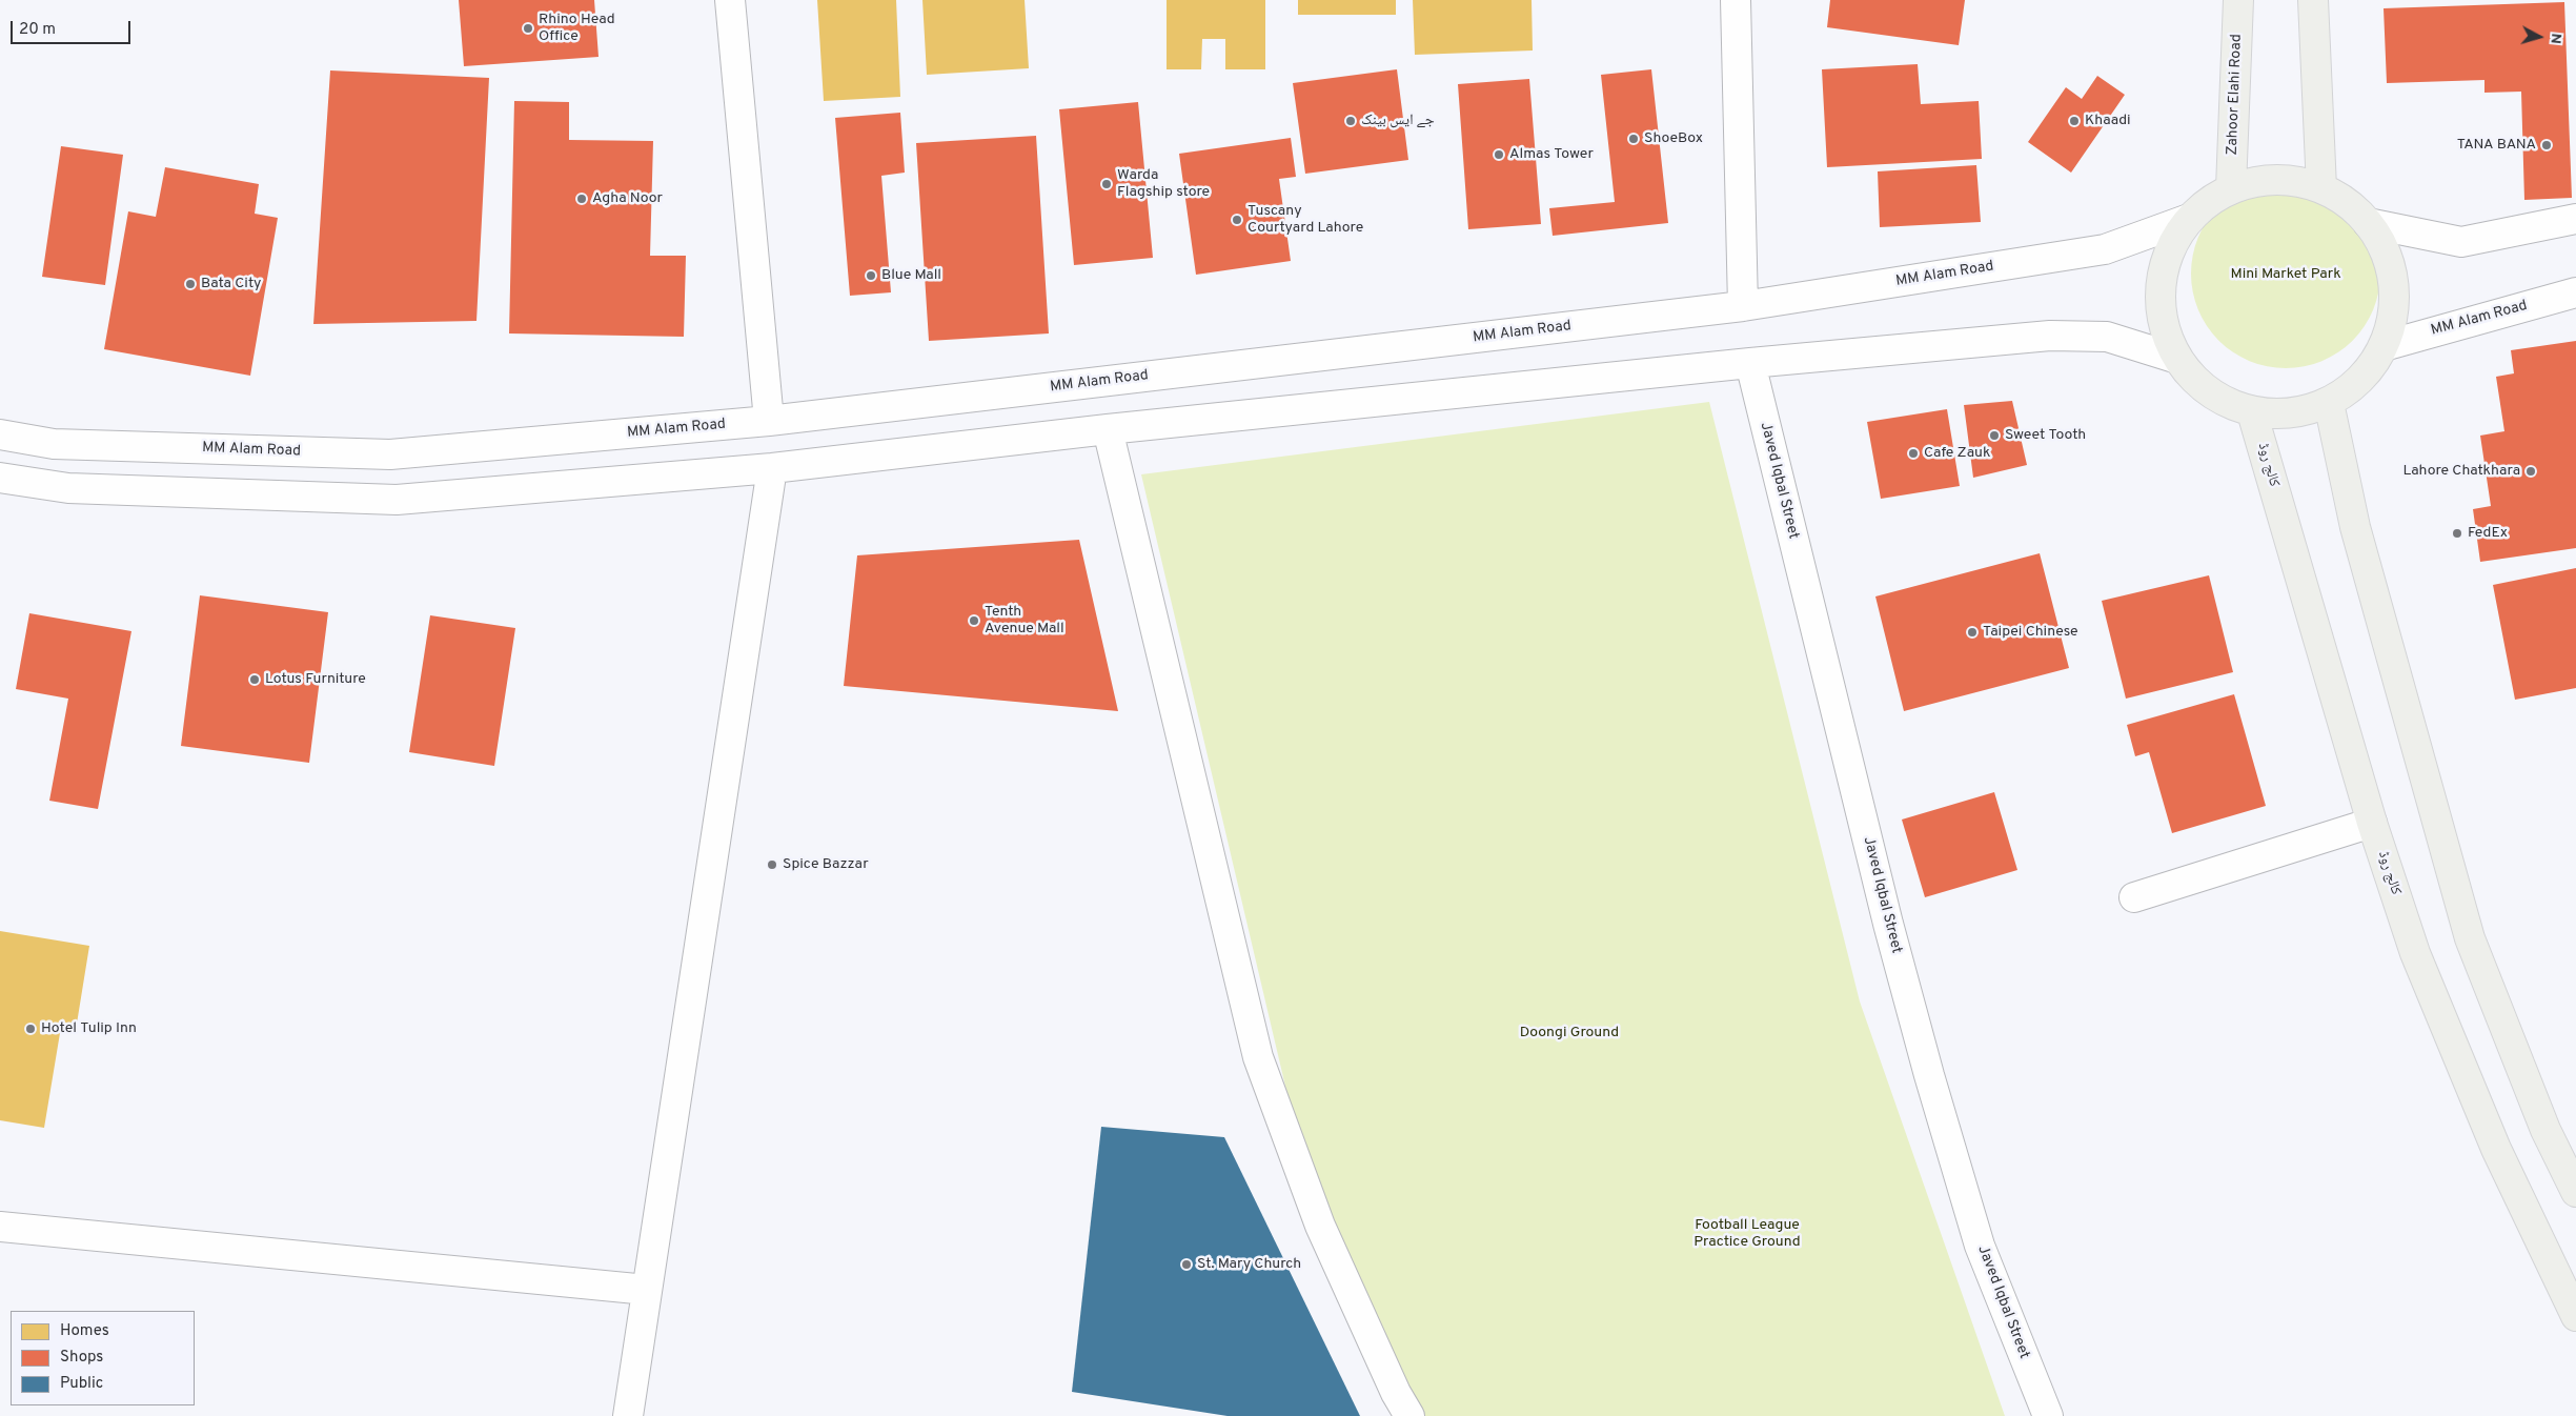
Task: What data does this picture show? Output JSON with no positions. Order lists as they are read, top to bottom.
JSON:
{
  "streets": {
    "main road": ["Zahoor Elahi Road", "کالج روڈ"],
    "street": ["MM Alam Road", "Javed Iqbal Street"]
  },
  "parks": ["Mini Market Park", "Doongi Ground", "Football League Practice Ground"],
  "places": [
    "Rhino Head Office",
    "جے ایس بینک",
    "Khaadi",
    "ShoeBox",
    "TANA BANA",
    "Almas Tower",
    "Warda Flagship store",
    "Agha Noor",
    "Tuscany Courtyard Lahore",
    "Blue Mall",
    "Bata City",
    "Sweet Tooth",
    "Cafe Zauk",
    "Lahore Chatkhara",
    "FedEx",
    "Tenth Avenue Mall",
    "Taipei Chinese",
    "Lotus Furniture",
    "Spice Bazzar",
    "Hotel Tulip Inn",
    "St. Mary Church"
  ],
  "legend": ["Homes", "Shops", "Public"],
  "scale_bar": "20 m",
  "north": "right"
}
